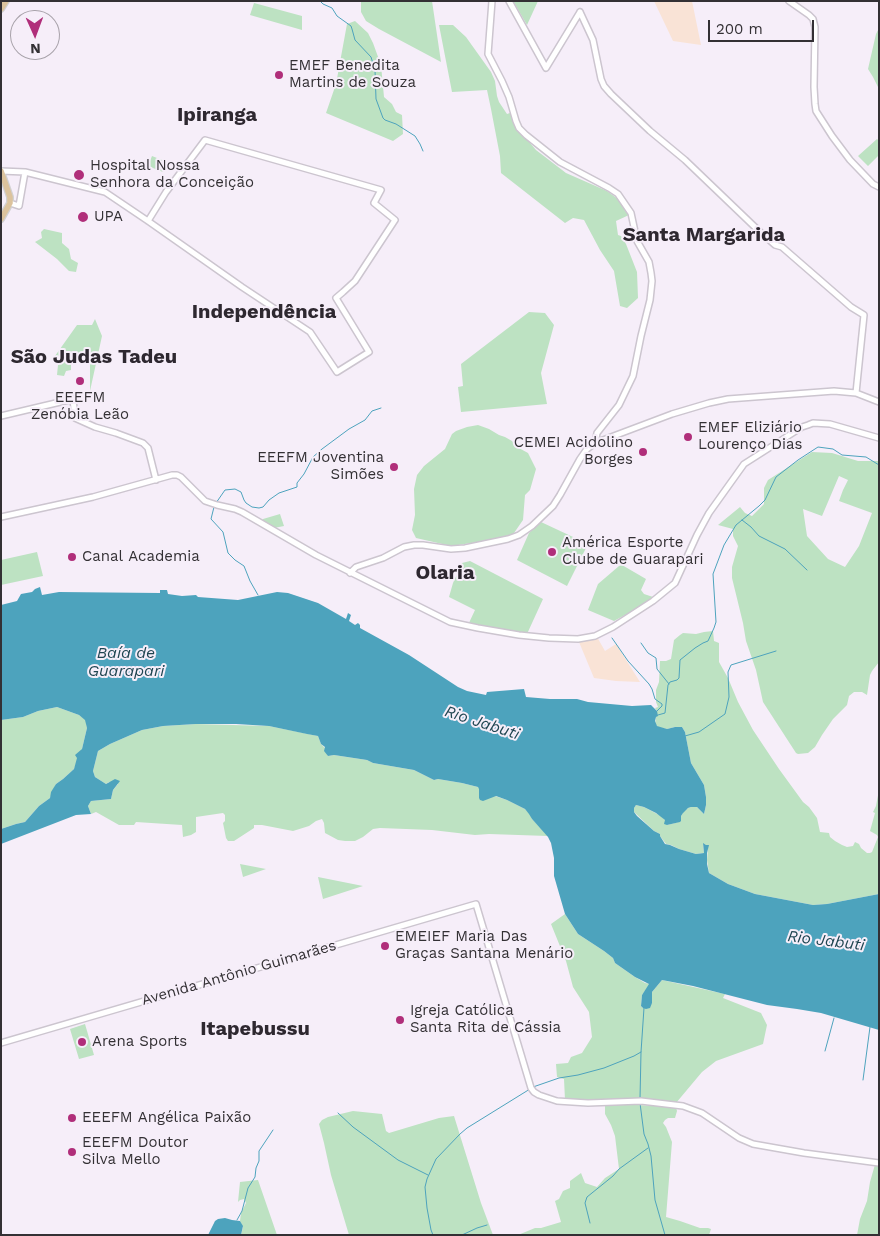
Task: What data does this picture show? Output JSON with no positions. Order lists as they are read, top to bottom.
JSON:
{
  "streets": {
    "street": ["Avenida Antônio Guimarães"]
  },
  "districts": [
    "Ipiranga",
    "Santa Margarida",
    "Independência",
    "São Judas Tadeu",
    "Olaria",
    "Itapebussu"
  ],
  "water": ["Baía de Guarapari", "Rio Jabuti"],
  "places": [
    "EMEF Benedita Martins de Souza",
    "Hospital Nossa Senhora da Conceição",
    "UPA",
    "EEEFM Zenóbia Leão",
    "EMEF Eliziário Lourenço Dias",
    "CEMEI Acidolino Borges",
    "EEEFM Joventina Simões",
    "América Esporte Clube de Guarapari",
    "Canal Academia",
    "EMEIEF Maria Das Graças Santana Menário",
    "Igreja Católica Santa Rita de Cássia",
    "Arena Sports",
    "EEEFM Angélica Paixão",
    "EEEFM Doutor Silva Mello"
  ],
  "scale_bar": "200 m",
  "north": "bottom"
}
